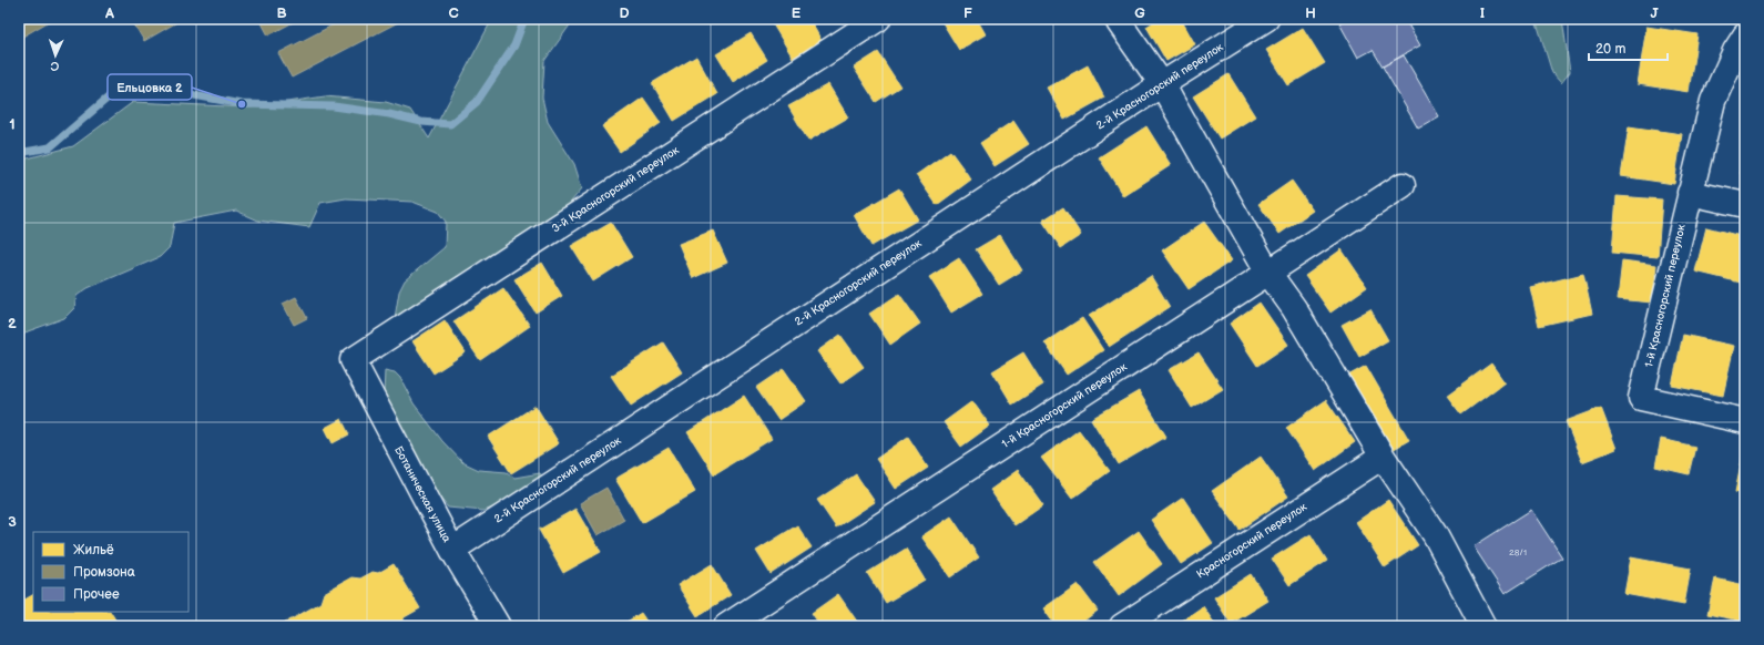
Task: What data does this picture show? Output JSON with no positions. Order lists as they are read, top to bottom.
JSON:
{
  "streets": {
    "street": [
      "2-й Красногорский переулок",
      "3-й Красногорский переулок",
      "1-й Красногорский переулок",
      "Ботаническая улица",
      "Красногорский переулок"
    ]
  },
  "crossings": [
    ["2-й Красногорский переулок", "Ботаническая улица"],
    ["3-й Красногорский переулок", "Ботаническая улица"]
  ],
  "places": ["Ельцовка 2"],
  "house_numbers": ["28/1"],
  "legend": ["Жильё", "Промзона", "Прочее"],
  "scale_bar": "20 m",
  "north": "bottom",
  "grid": {
    "columns": [
      "A",
      "B",
      "C",
      "D",
      "E",
      "F",
      "G",
      "H",
      "I",
      "J"
    ],
    "rows": ["1", "2", "3"]
  }
}
